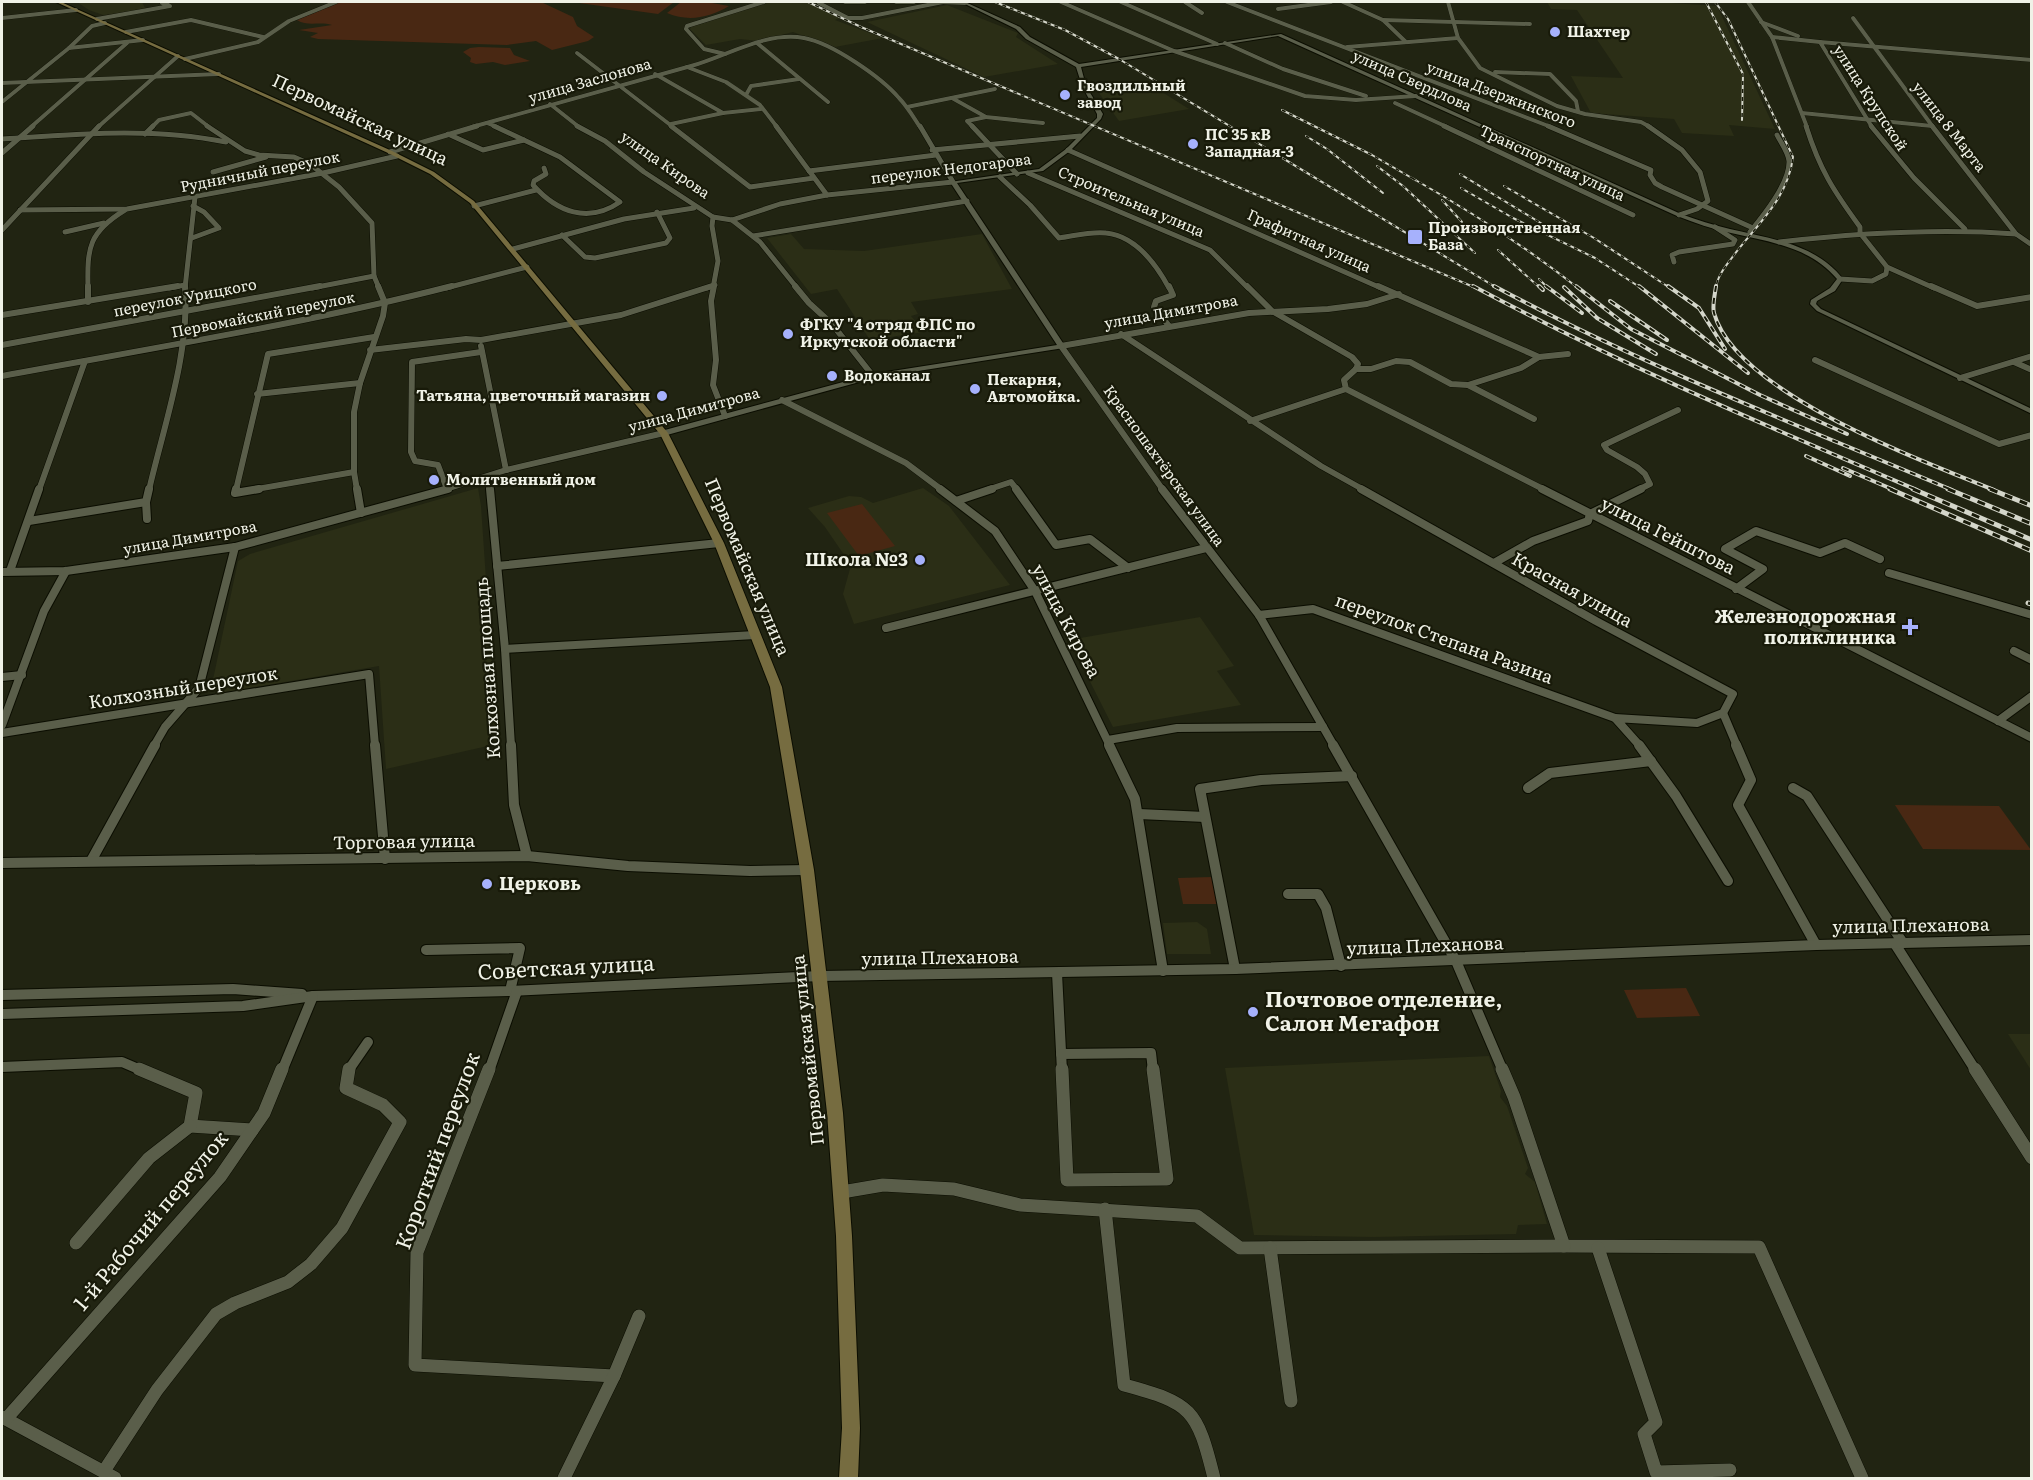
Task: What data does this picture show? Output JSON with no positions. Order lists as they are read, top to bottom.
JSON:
{
  "streets": {
    "main road": ["Первомайская улица"],
    "street": [
      "улица Заслонова",
      "улица Свердлова",
      "улица Дзержинского",
      "улица Крупской",
      "улица 8 Марта",
      "Транспортная улица",
      "улица Кирова",
      "переулок Недогарова",
      "Рудничный переулок",
      "Строительная улица",
      "Графитная улица",
      "переулок Урицкого",
      "улица Димитрова",
      "Первомайский переулок",
      "Красношахтёрская улица",
      "улица Гейштова",
      "Красная улица",
      "переулок Степана Разина",
      "Колхозная площадь",
      "Колхозный переулок",
      "Торговая улица",
      "улица Плеханова",
      "Советская улица",
      "Короткий переулок",
      "1-й Рабочий переулок"
    ]
  },
  "crossings": [
    ["улица Заслонова", "Первомайская улица"],
    ["улица Заслонова", "улица Кирова"],
    ["улица Заслонова", "Рудничный переулок"],
    ["улица Заслонова", "Красношахтёрская улица"],
    ["улица Свердлова", "Транспортная улица"],
    ["улица Крупской", "улица 8 Марта"],
    ["Первомайская улица", "Рудничный переулок"],
    ["Первомайская улица", "улица Димитрова"],
    ["Первомайская улица", "Первомайский переулок"],
    ["Первомайская улица", "Торговая улица"],
    ["Первомайская улица", "улица Плеханова"],
    ["Первомайская улица", "Советская улица"],
    ["улица Кирова", "улица Димитрова"],
    ["улица Кирова", "улица Плеханова"],
    ["переулок Недогарова", "Строительная улица"],
    ["переулок Недогарова", "Графитная улица"],
    ["переулок Недогарова", "Красношахтёрская улица"],
    ["Строительная улица", "улица Димитрова"],
    ["Графитная улица", "улица Димитрова"],
    ["улица Димитрова", "Красношахтёрская улица"],
    ["улица Димитрова", "Красная улица"],
    ["улица Димитрова", "Колхозная площадь"],
    ["Красношахтёрская улица", "переулок Степана Разина"],
    ["Красношахтёрская улица", "улица Плеханова"],
    ["Колхозная площадь", "Торговая улица"],
    ["Колхозный переулок", "Торговая улица"],
    ["улица Плеханова", "Советская улица"],
    ["Советская улица", "Короткий переулок"],
    ["Советская улица", "1-й Рабочий переулок"]
  ],
  "places": {
    "other": [
      "Шахтер",
      "Гвоздильный завод",
      "ПС 35 кВ Западная-3",
      "ФГКУ \"4 отряд ФПС по Иркутской области\"",
      "Водоканал",
      "Пекарня, Автомойка.",
      "Татьяна, цветочный магазин",
      "Молитвенный дом",
      "Школа №3",
      "Церковь",
      "Почтовое отделение, Салон Мегафон"
    ],
    "transit": ["Производственная База"],
    "health": ["Железнодорожная поликлиника"]
  }
}
